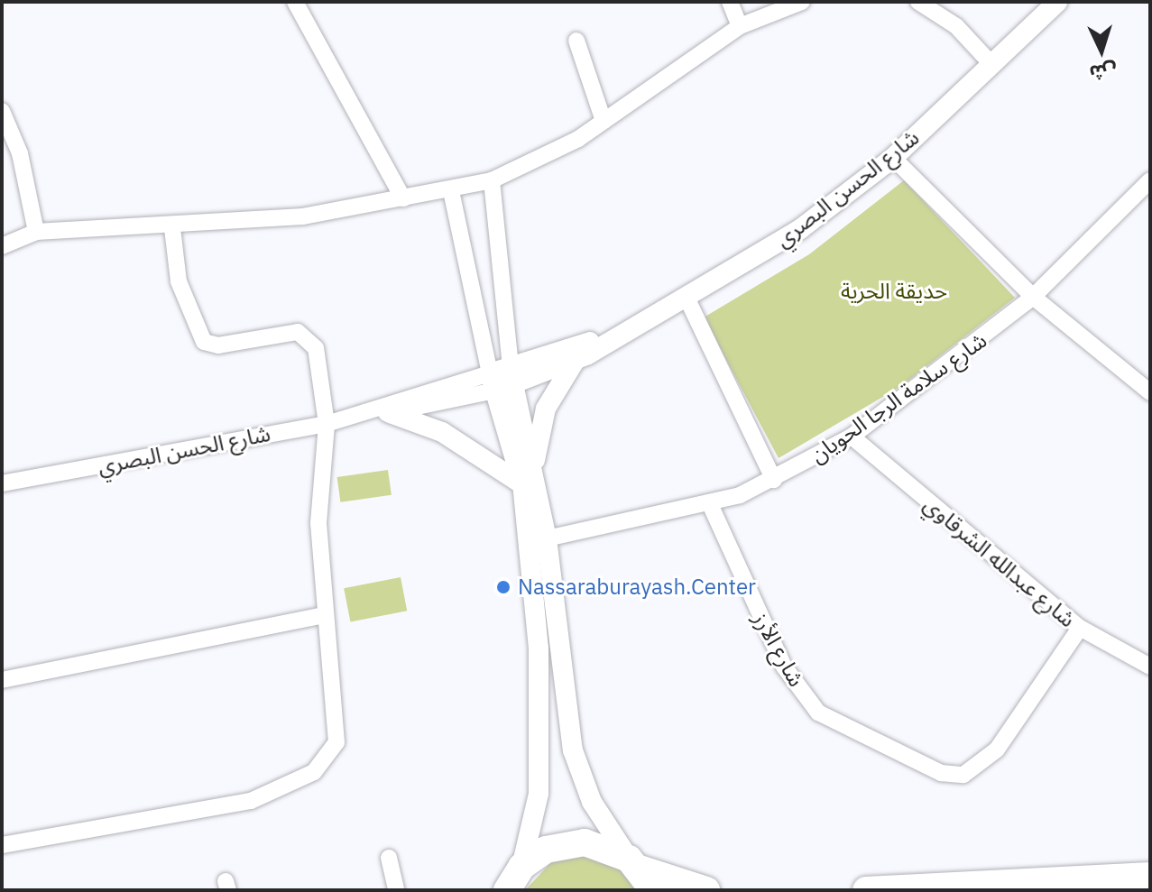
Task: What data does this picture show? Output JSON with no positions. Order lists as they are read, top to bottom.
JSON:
{
  "streets": {
    "street": [
      "شارع الحسن البصري",
      "شارع سلامة الرجا الحويان",
      "شارع عبدالله الشرقاوي",
      "شارع الأرز"
    ]
  },
  "crossings": [
    ["شارع سلامة الرجا الحويان", "شارع عبدالله الشرقاوي"],
    ["شارع سلامة الرجا الحويان", "شارع الأرز"],
    ["شارع عبدالله الشرقاوي", "شارع الأرز"]
  ],
  "parks": ["حديقة الحرية"],
  "places": ["Nassaraburayash.Center"],
  "north": "bottom"
}
